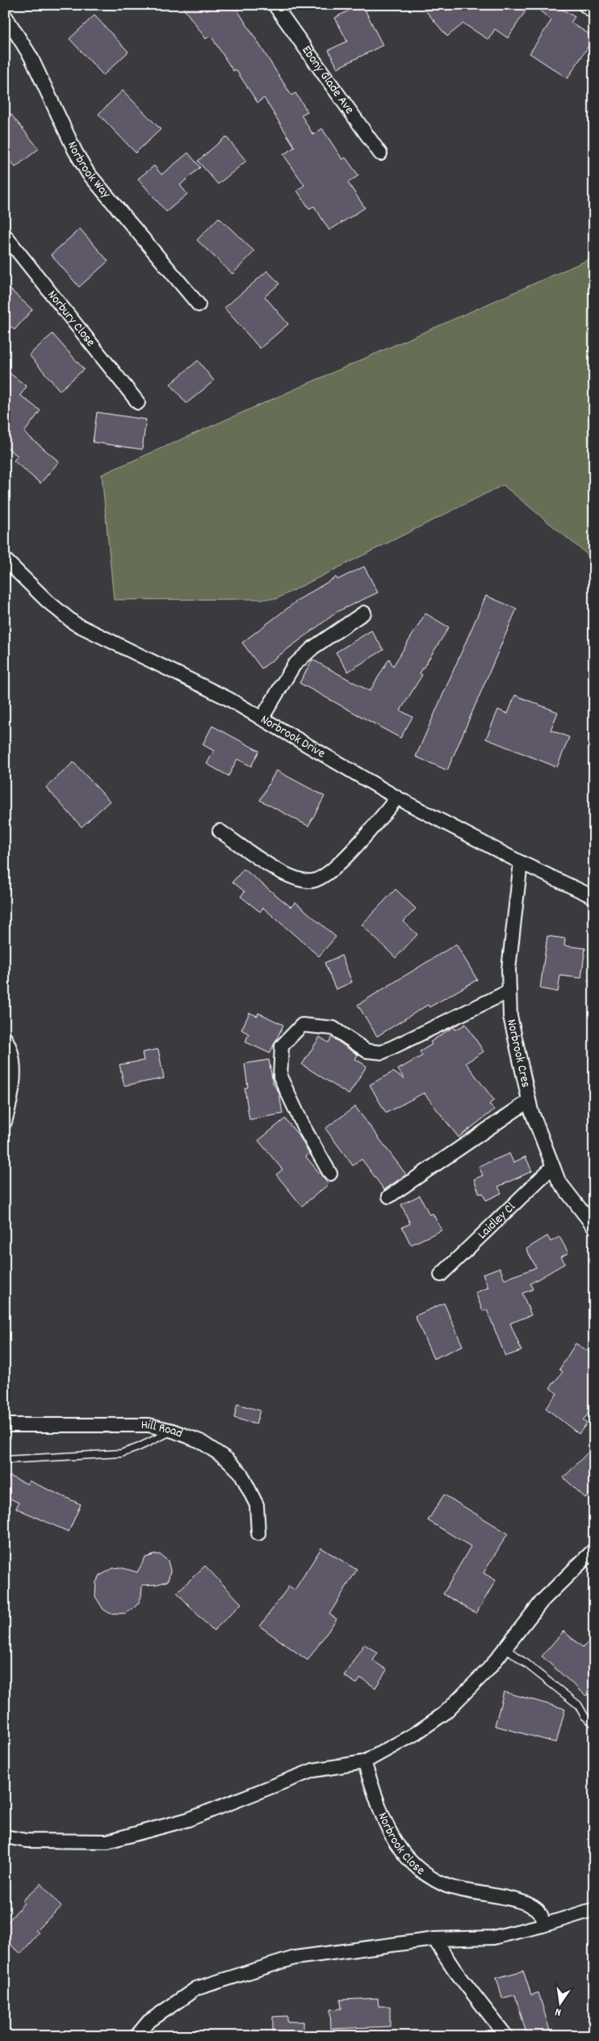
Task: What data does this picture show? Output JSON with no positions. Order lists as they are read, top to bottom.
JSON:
{
  "streets": {
    "street": [
      "Ebony Glade Ave",
      "Norbrook Way",
      "Norbury Close",
      "Norbrook Drive",
      "Norbrook Cres",
      "Laidley Cl",
      "Hill Road",
      "Norbrook Close"
    ]
  },
  "crossings": [
    ["Norbrook Drive", "Norbrook Cres"],
    ["Norbrook Cres", "Laidley Cl"]
  ],
  "north": "bottom"
}
